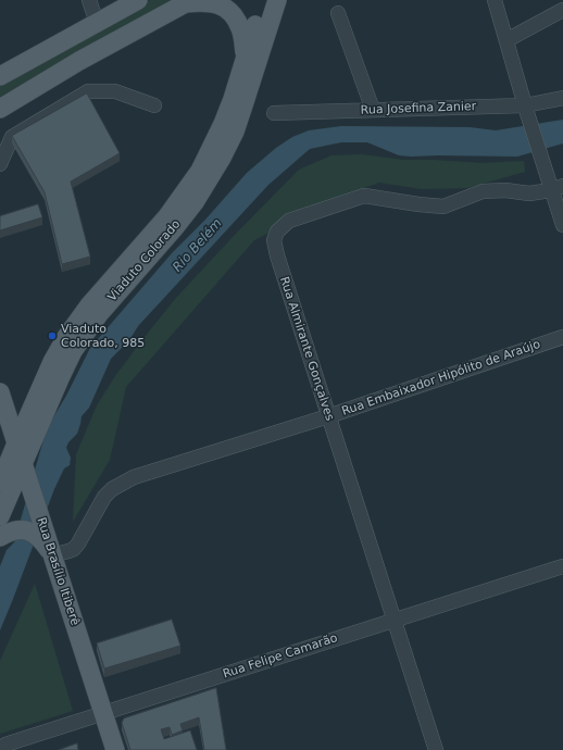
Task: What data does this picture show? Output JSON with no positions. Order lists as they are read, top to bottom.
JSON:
{
  "streets": {
    "main road": ["Viaduto Colorado", "Rua Brasílio Itiberê"],
    "street": [
      "Rua Josefina Zanier",
      "Rua Almirante Gonçalves",
      "Rua Embaixador Hipólito de Araújo",
      "Rua Felipe Camarão"
    ]
  },
  "crossings": [
    ["Viaduto Colorado", "Rua Brasílio Itiberê"],
    ["Rua Almirante Gonçalves", "Rua Embaixador Hipólito de Araújo"],
    ["Rua Almirante Gonçalves", "Rua Felipe Camarão"],
    ["Rua Embaixador Hipólito de Araújo", "Rua Brasílio Itiberê"],
    ["Rua Brasílio Itiberê", "Rua Felipe Camarão"]
  ],
  "water": ["Rio Belém"],
  "places": ["Viaduto Colorado, 985"]
}
